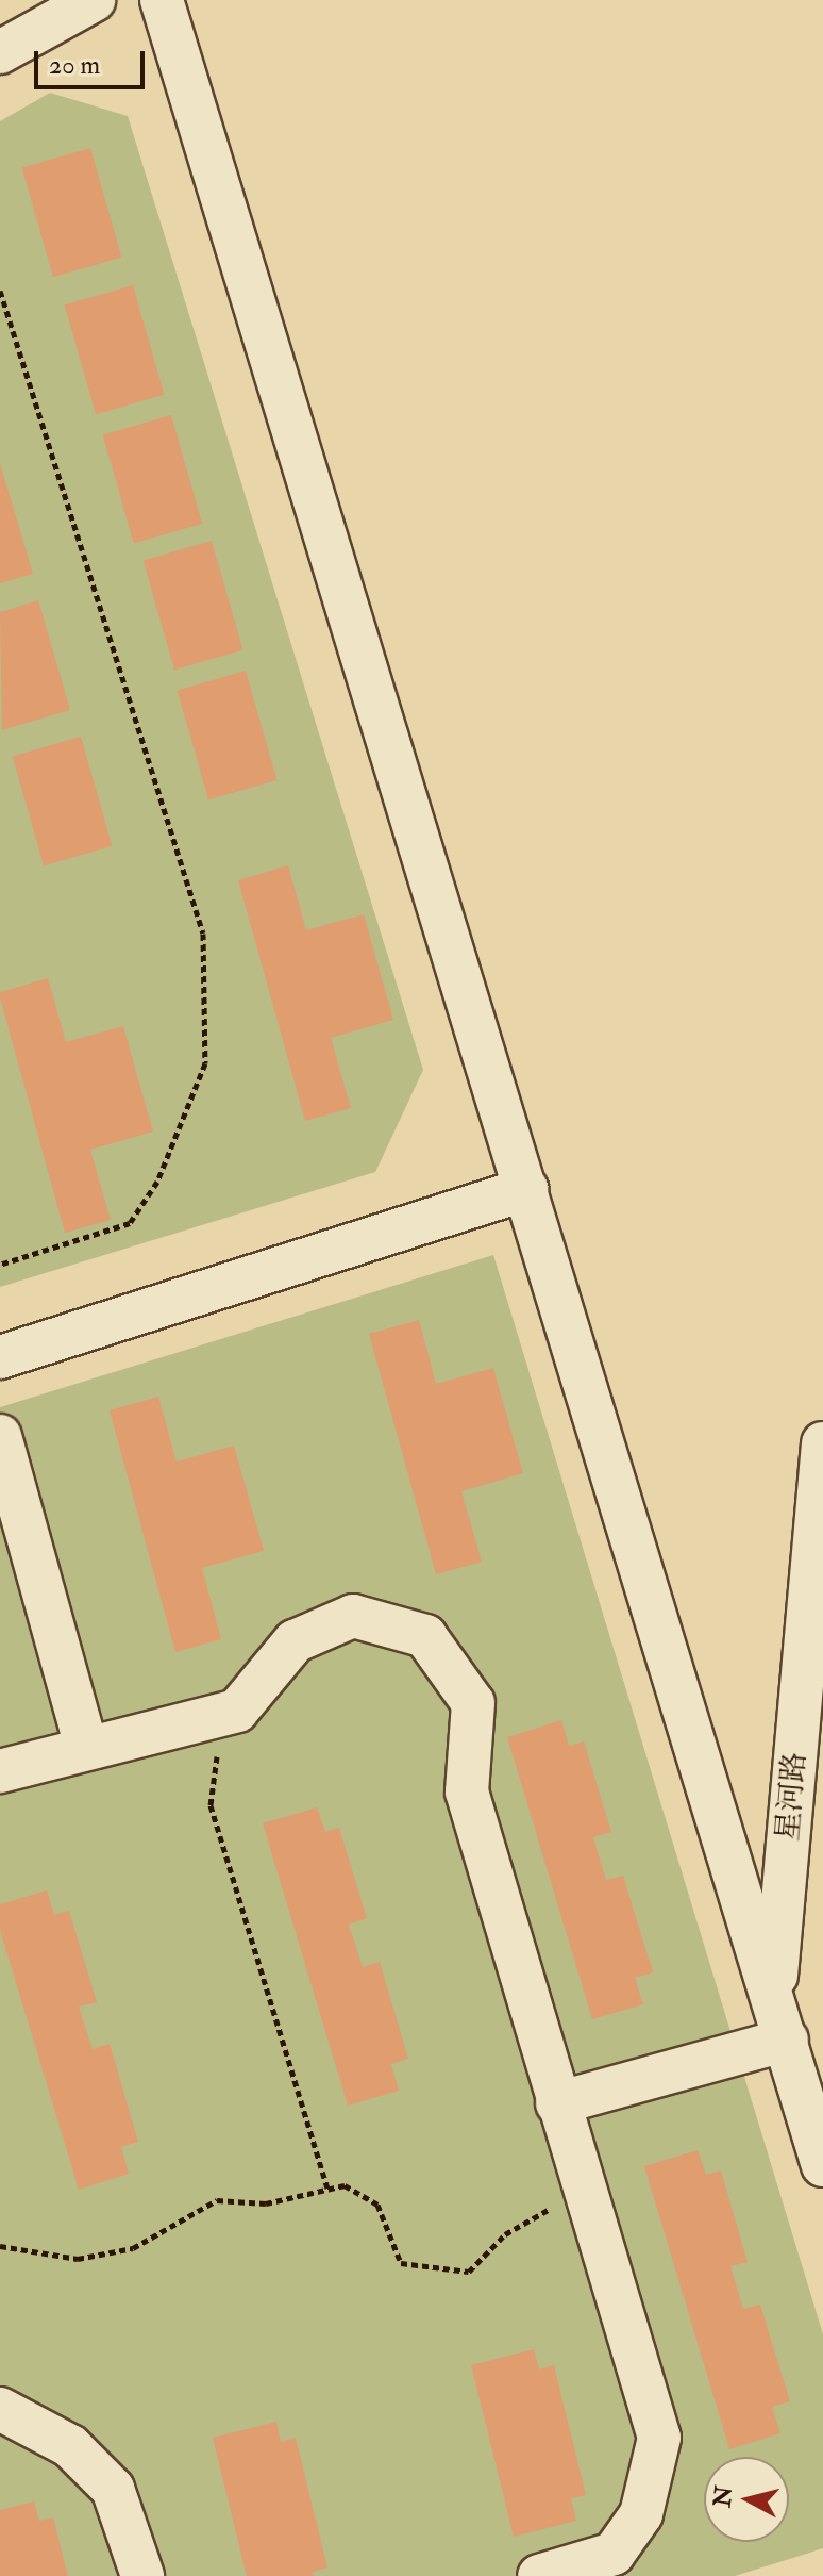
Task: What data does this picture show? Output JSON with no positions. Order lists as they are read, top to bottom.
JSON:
{
  "streets": {
    "street": ["星河路"]
  },
  "scale_bar": "20 m",
  "north": "left"
}
